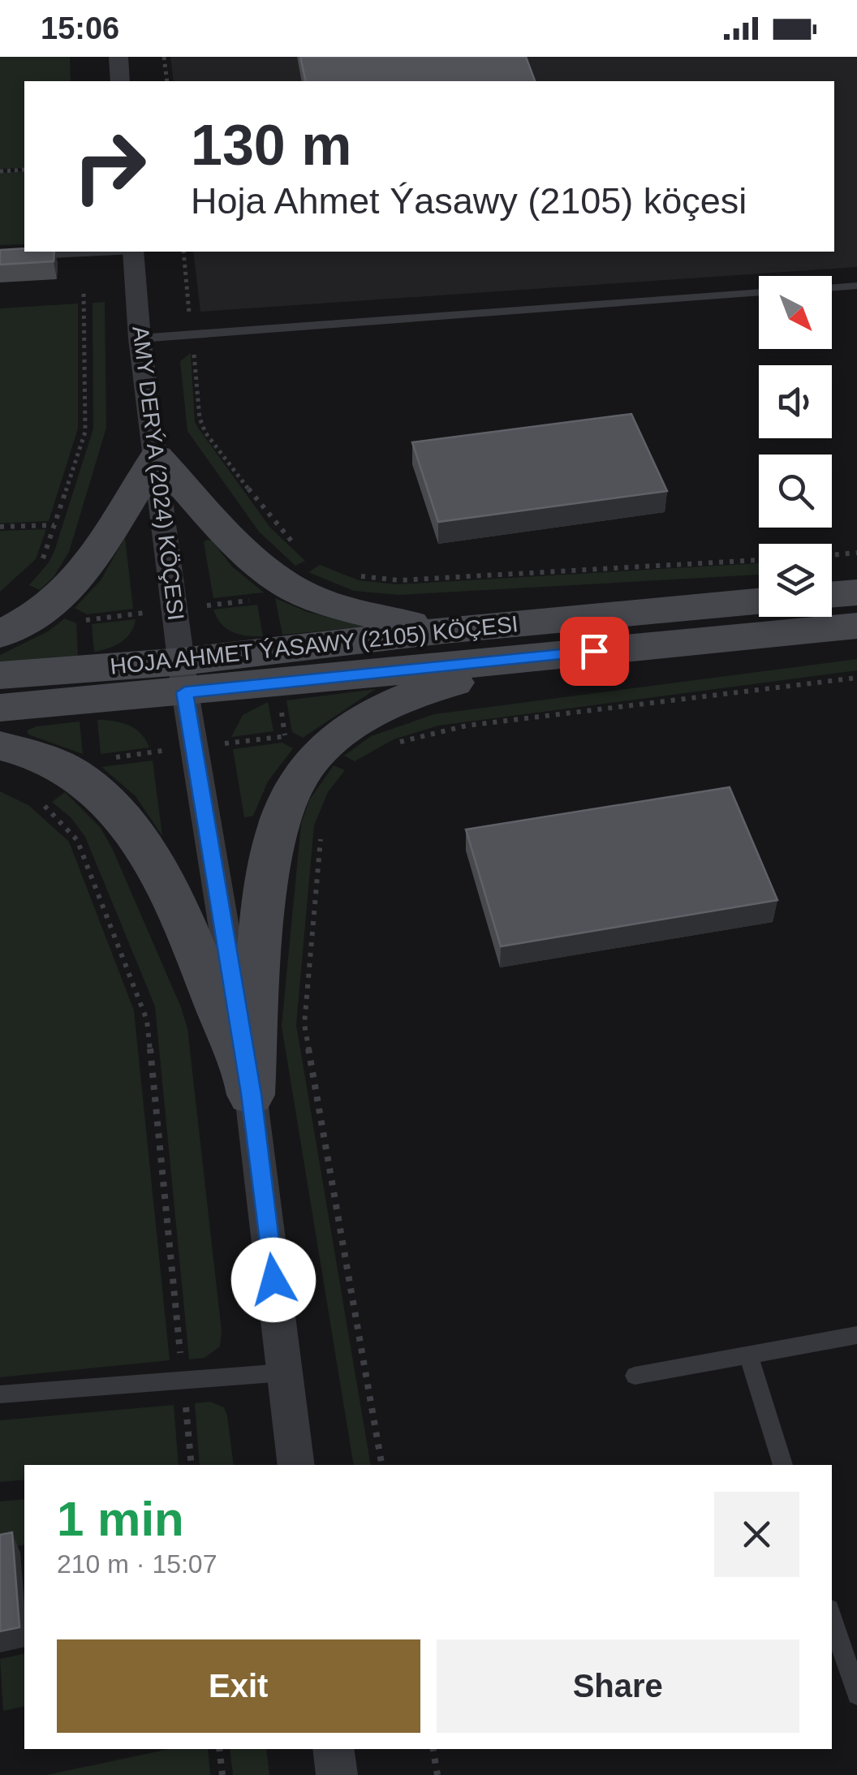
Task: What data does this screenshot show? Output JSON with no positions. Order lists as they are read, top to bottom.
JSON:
{
  "streets": {
    "main road": ["HOJA AHMET ÝASAWY (2105) KÖÇESI"],
    "street": ["AMY DERÝA (2024) KÖÇESI"]
  },
  "crossings": [
    ["AMY DERÝA (2024) KÖÇESI", "HOJA AHMET ÝASAWY (2105) KÖÇESI"]
  ],
  "north": "bottom right",
  "page": {
    "status": "15:06",
    "turn": ["130 m", "Hoja Ahmet Ýasawy (2105) köçesi"],
    "heading": ["1 min", "210 m · 15:07"],
    "buttons": ["Exit", "Share"]
  }
}
